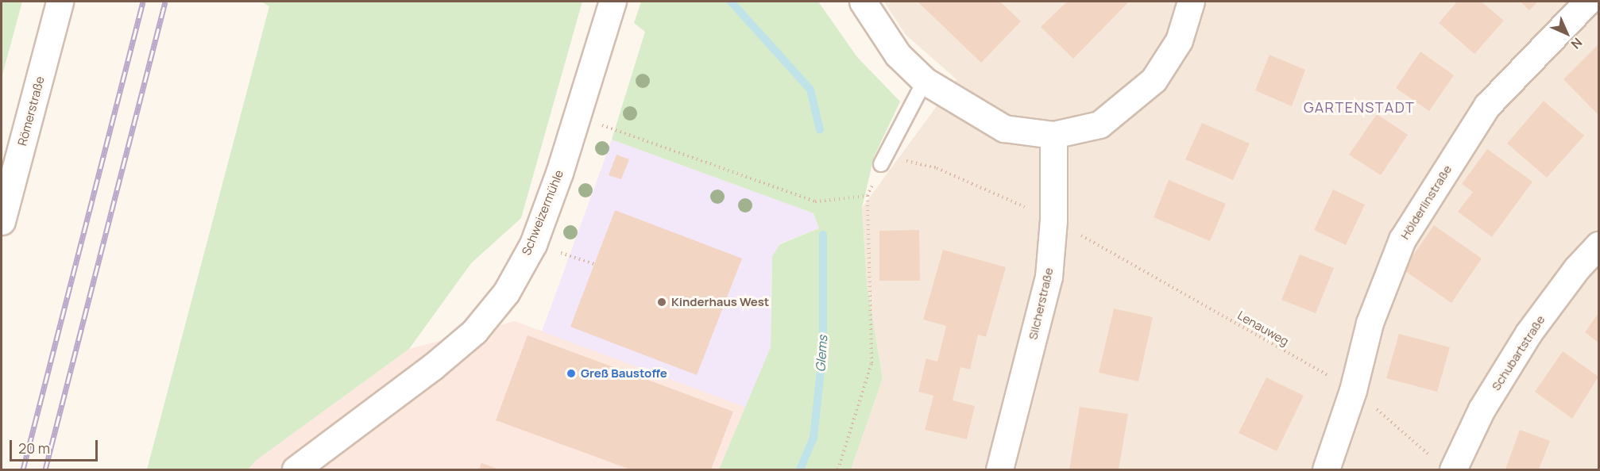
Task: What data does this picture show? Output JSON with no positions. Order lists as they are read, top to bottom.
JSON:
{
  "streets": {
    "street": [
      "Römerstraße",
      "Hölderlinstraße",
      "Schweizermühle",
      "Silcherstraße",
      "Schubartstraße"
    ],
    "path": ["Lenauweg"]
  },
  "crossings": [
    ["Hölderlinstraße", "Lenauweg"],
    ["Silcherstraße", "Lenauweg"],
    ["Lenauweg", "Schubartstraße"]
  ],
  "districts": ["GARTENSTADT"],
  "water": ["Glems"],
  "places": ["Kinderhaus West", "Greß Baustoffe"],
  "scale_bar": "20 m",
  "north": "bottom right"
}
